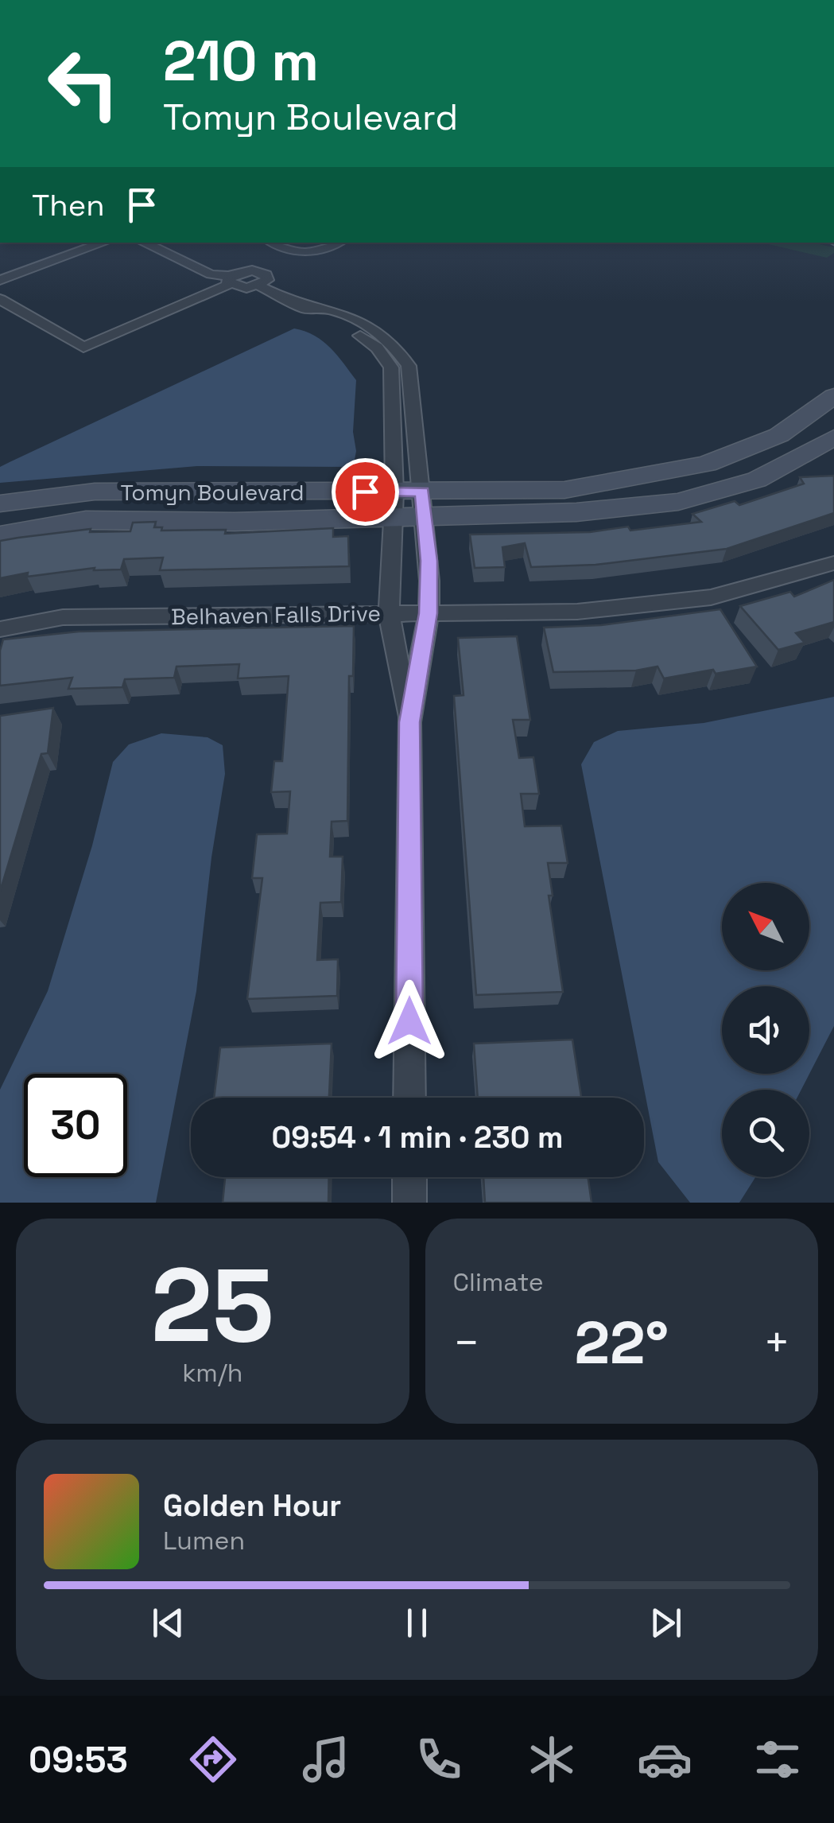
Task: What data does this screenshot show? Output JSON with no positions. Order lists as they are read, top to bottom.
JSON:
{
  "streets": {
    "street": ["Tomyn Boulevard", "Belhaven Falls Drive"]
  },
  "north": "top left",
  "page": {
    "turn": ["210 m", "Tomyn Boulevard"],
    "then": "Then",
    "limit": "30",
    "trip": "09:54 · 1 min · 230 m",
    "tile": [
      ["25", "km/h"],
      "Climate"
    ],
    "heat": ["−", "22°", "+"],
    "song": ["Golden Hour", "Lumen"],
    "tabs": "09:53"
  }
}
